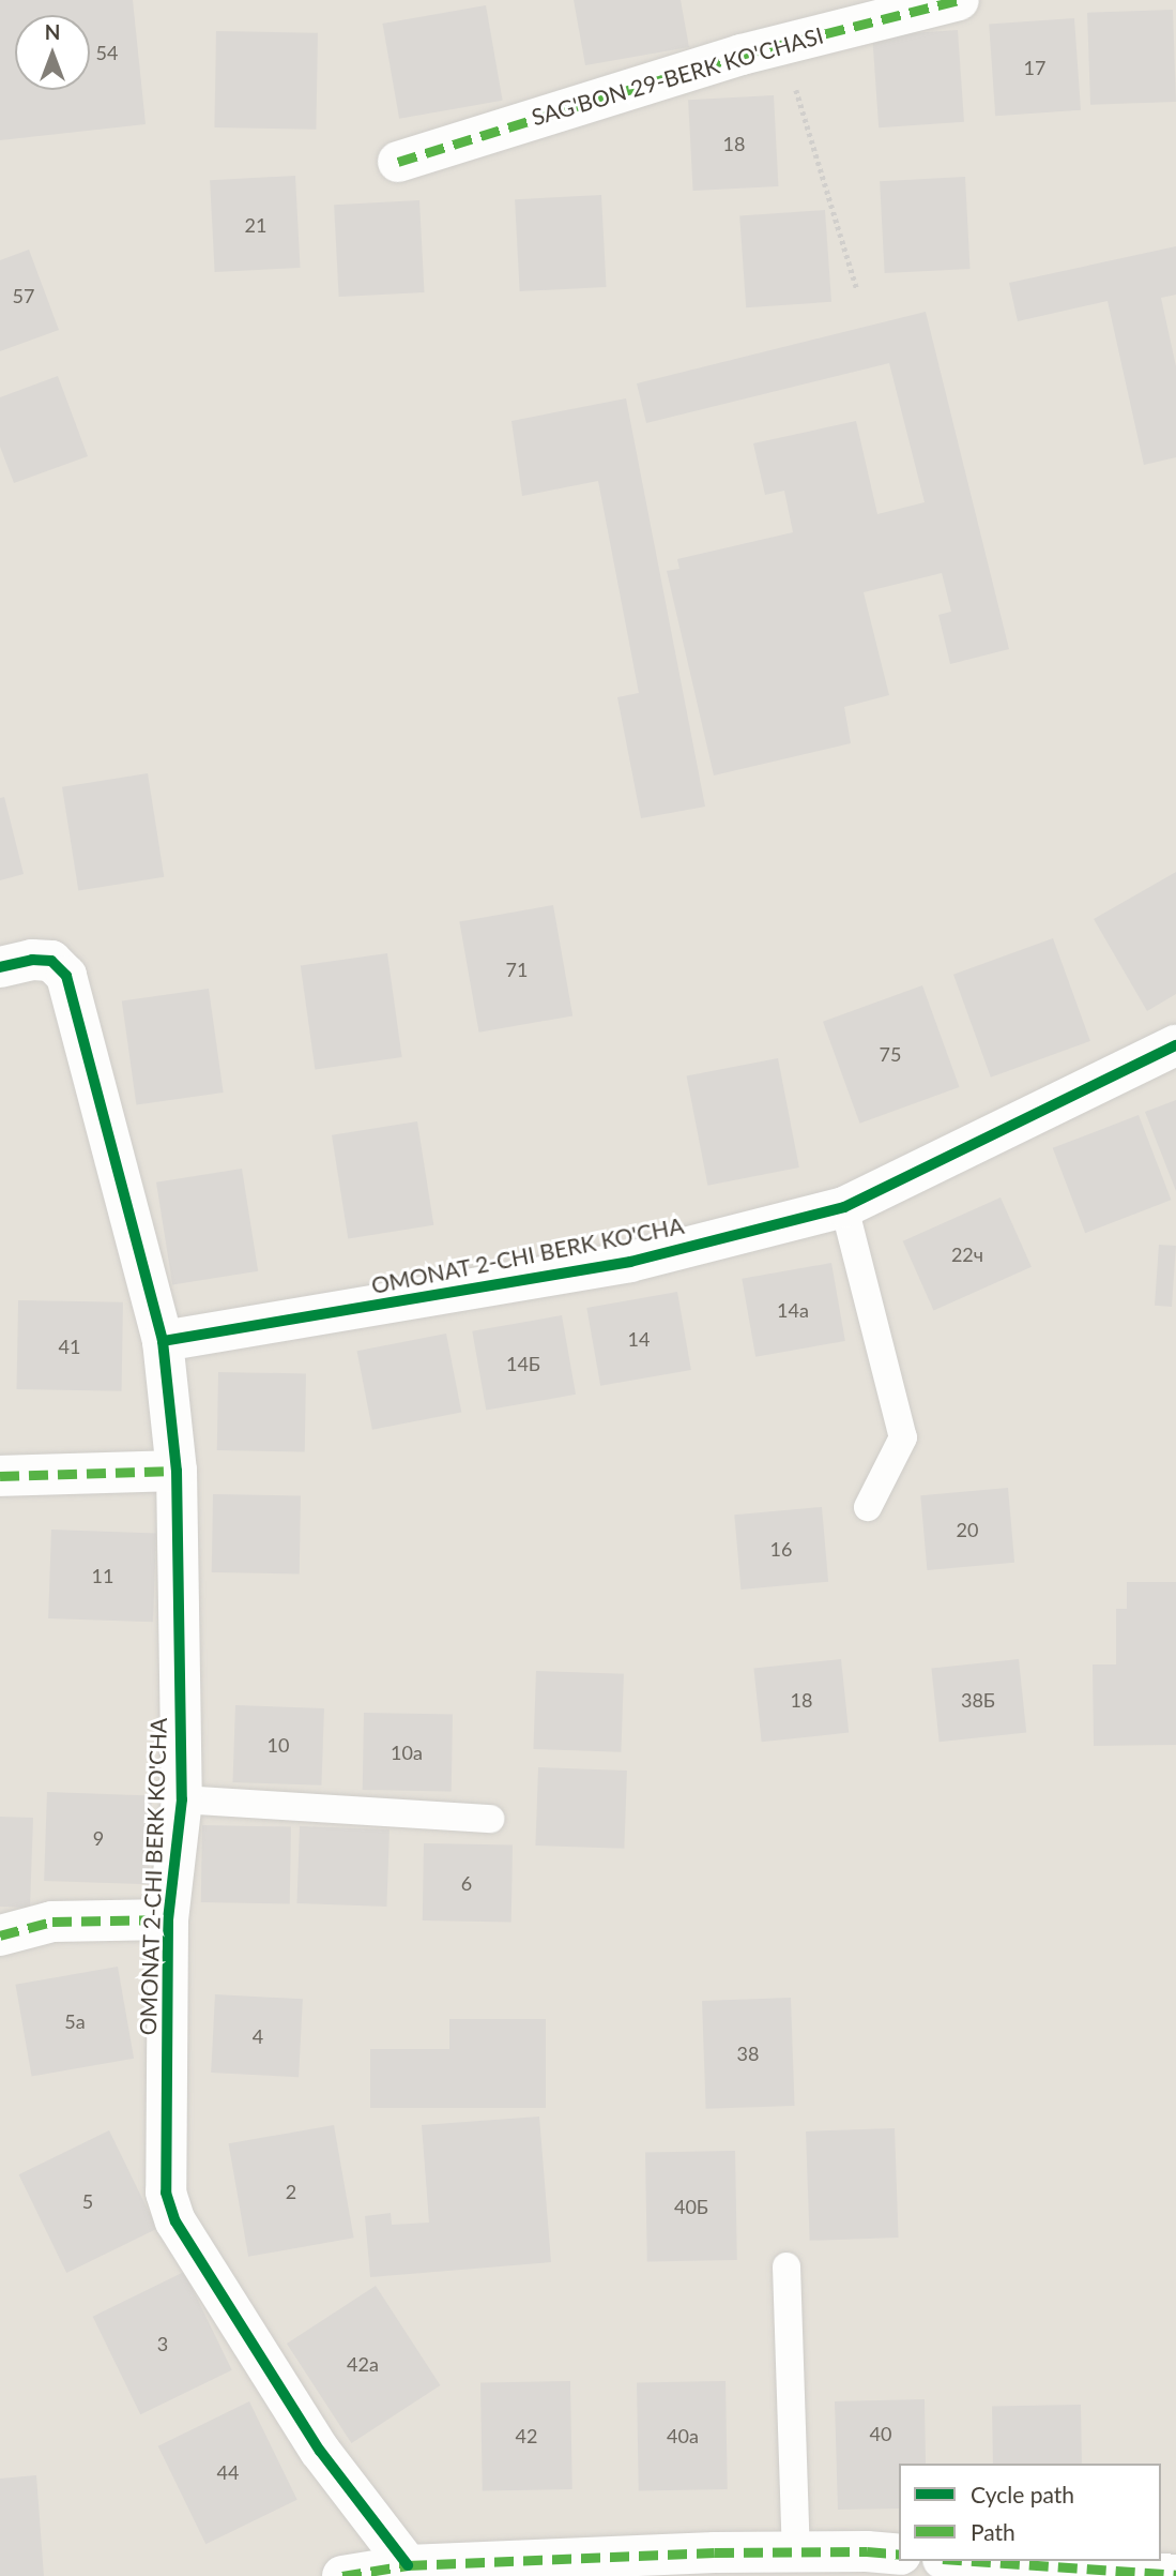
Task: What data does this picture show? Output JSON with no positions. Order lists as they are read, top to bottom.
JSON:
{
  "streets": {
    "street": ["SAG'BON 29-BERK KO'CHASI", "OMONAT 2-CHI BERK KO'CHA"]
  },
  "house_numbers": [
    "54",
    "17",
    "18",
    "21",
    "57",
    "71",
    "75",
    "22ч",
    "14а",
    "14",
    "41",
    "14Б",
    "20",
    "16",
    "11",
    "18",
    "38Б",
    "10",
    "10а",
    "9",
    "6",
    "5a",
    "4",
    "38",
    "2",
    "5",
    "40Б",
    "3",
    "42а",
    "40",
    "42",
    "40а",
    "44"
  ],
  "legend": ["Cycle path", "Path"],
  "north": "top"
}
